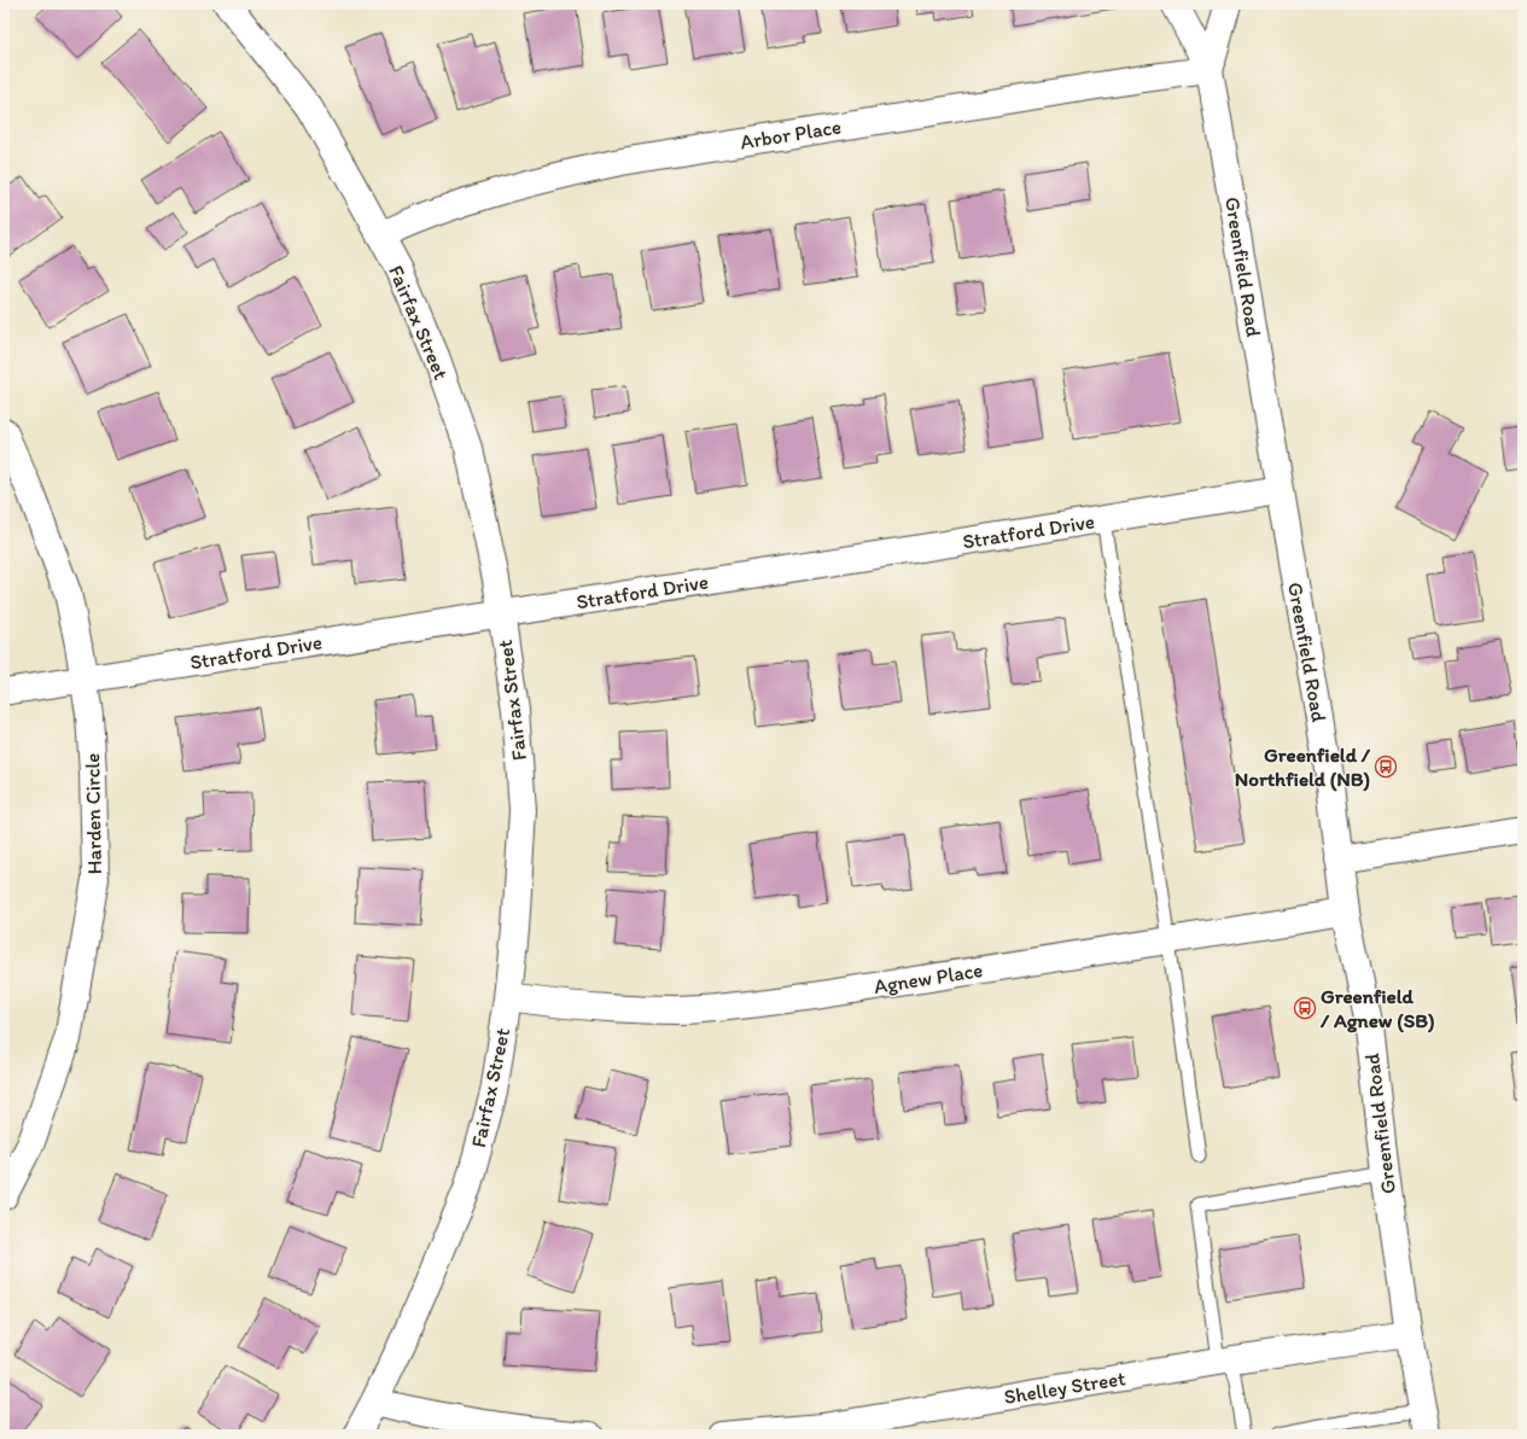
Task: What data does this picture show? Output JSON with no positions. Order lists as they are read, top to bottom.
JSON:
{
  "streets": {
    "street": [
      "Arbor Place",
      "Greenfield Road",
      "Fairfax Street",
      "Stratford Drive",
      "Harden Circle",
      "Agnew Place",
      "Shelley Street"
    ]
  },
  "crossings": [
    ["Arbor Place", "Greenfield Road"],
    ["Arbor Place", "Fairfax Street"],
    ["Greenfield Road", "Stratford Drive"],
    ["Greenfield Road", "Agnew Place"],
    ["Greenfield Road", "Shelley Street"],
    ["Fairfax Street", "Stratford Drive"],
    ["Fairfax Street", "Agnew Place"],
    ["Stratford Drive", "Harden Circle"]
  ],
  "places": {
    "bus stop": ["Greenfield / Northfield (NB)", "Greenfield / Agnew (SB)"]
  }
}
